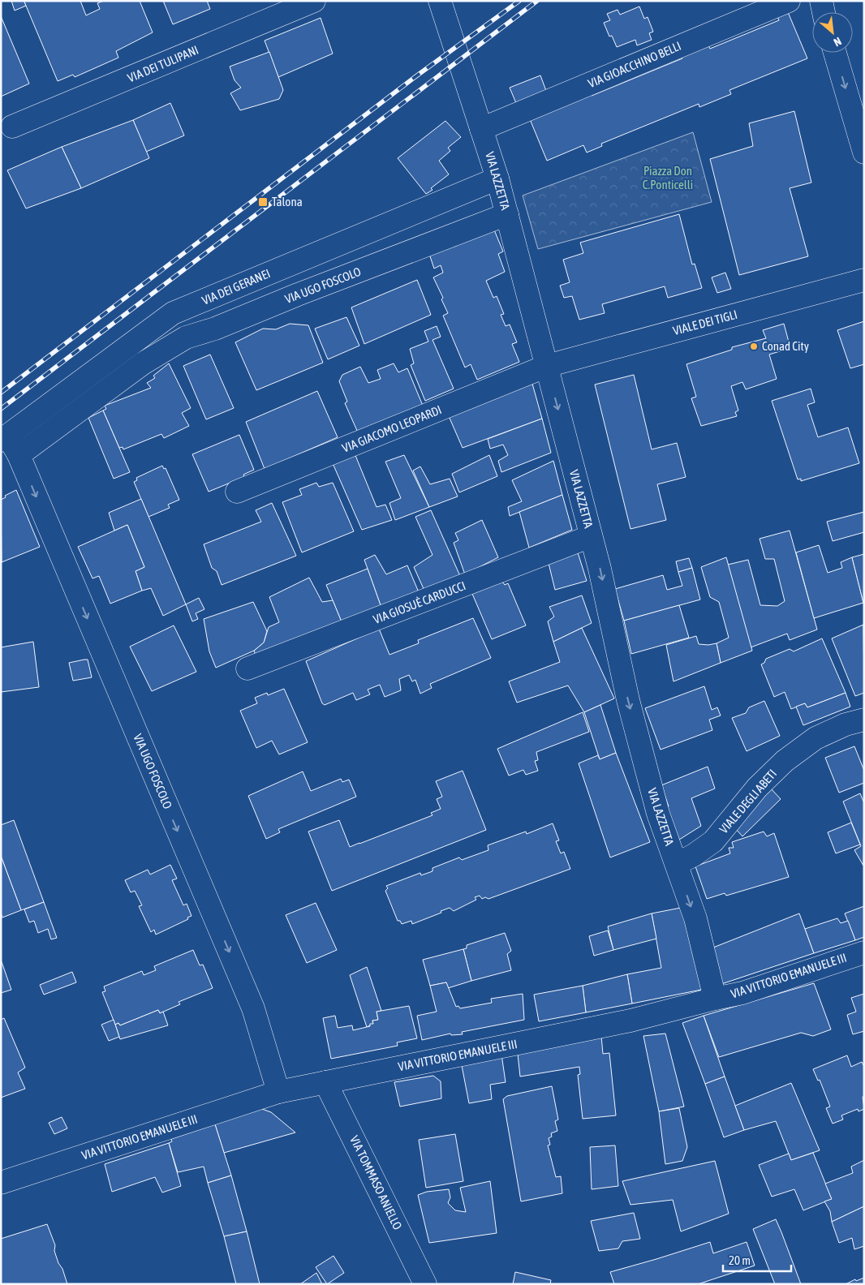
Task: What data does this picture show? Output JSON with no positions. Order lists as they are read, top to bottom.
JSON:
{
  "streets": {
    "street": [
      "VIA DEI TULIPANI",
      "VIA GIOACCHINO BELLI",
      "VIA LAZZETTA",
      "VIA UGO FOSCOLO",
      "VIA DEI GERANEI",
      "VIALE DEI TIGLI",
      "VIA GIACOMO LEOPARDI",
      "VIA GIOSUÈ CARDUCCI",
      "VIALE DEGLI ABETI",
      "VIA VITTORIO EMANUELE III",
      "VIA TOMMASO ANIELLO"
    ]
  },
  "crossings": [
    ["VIA GIOACCHINO BELLI", "VIA LAZZETTA"],
    ["VIA LAZZETTA", "VIA UGO FOSCOLO"],
    ["VIA LAZZETTA", "VIA DEI GERANEI"],
    ["VIA LAZZETTA", "VIALE DEI TIGLI"],
    ["VIA LAZZETTA", "VIA GIACOMO LEOPARDI"],
    ["VIA LAZZETTA", "VIA GIOSUÈ CARDUCCI"],
    ["VIA LAZZETTA", "VIALE DEGLI ABETI"],
    ["VIA LAZZETTA", "VIA VITTORIO EMANUELE III"],
    ["VIA UGO FOSCOLO", "VIA DEI GERANEI"],
    ["VIA UGO FOSCOLO", "VIA VITTORIO EMANUELE III"],
    ["VIALE DEI TIGLI", "VIA GIACOMO LEOPARDI"],
    ["VIA VITTORIO EMANUELE III", "VIA TOMMASO ANIELLO"]
  ],
  "one_way": ["VIA LAZZETTA", "VIA UGO FOSCOLO"],
  "parks": ["Piazza Don C.Ponticelli"],
  "places": {
    "transit": ["Talona"],
    "other": ["Conad City"]
  },
  "scale_bar": "20 m",
  "north": "bottom right"
}
